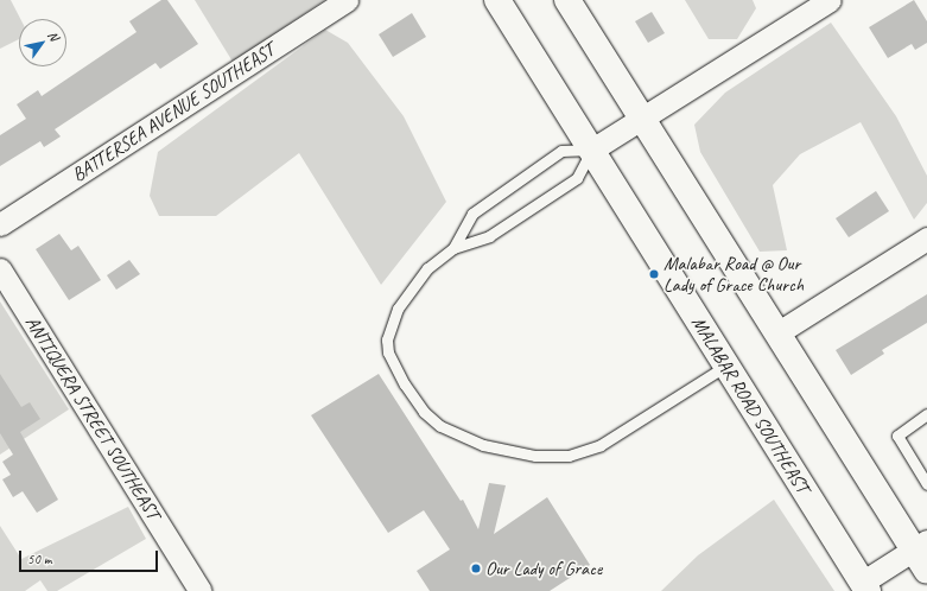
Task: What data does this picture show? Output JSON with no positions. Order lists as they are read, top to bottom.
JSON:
{
  "streets": {
    "main road": ["MALABAR ROAD SOUTHEAST"],
    "street": ["BATTERSEA AVENUE SOUTHEAST", "ANTIQUERA STREET SOUTHEAST"]
  },
  "places": ["Malabar Road @ Our Lady of Grace Church", "Our Lady of Grace"],
  "scale_bar": "50 m",
  "north": "top right"
}
